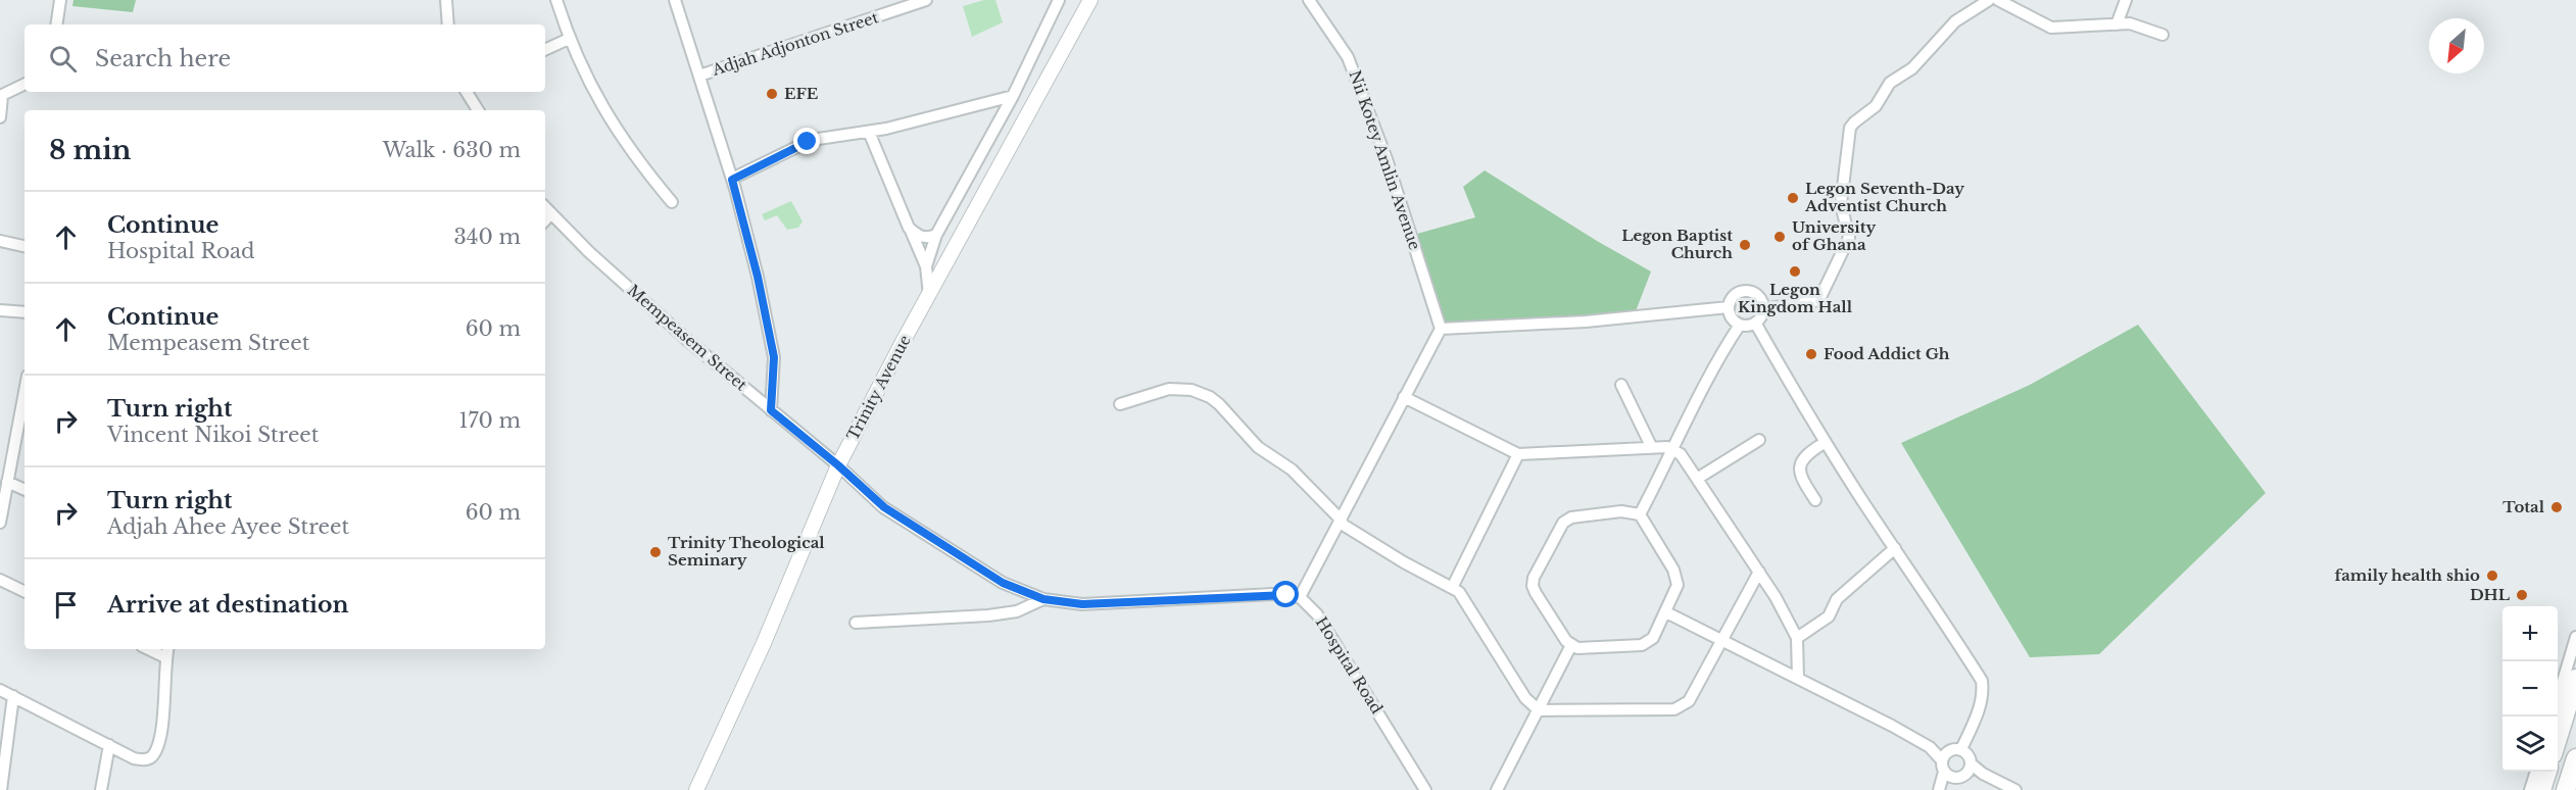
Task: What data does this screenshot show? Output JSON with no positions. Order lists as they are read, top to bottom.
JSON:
{
  "streets": {
    "street": [
      "Adjah Adjonton Street",
      "Nii Kotey Amlin Avenue",
      "Mempeasem Street",
      "Trinity Avenue",
      "Hospital Road"
    ]
  },
  "crossings": [
    ["Mempeasem Street", "Trinity Avenue"]
  ],
  "places": [
    "EFE",
    "Legon Seventh-Day Adventist Church",
    "University of Ghana",
    "Legon Baptist Church",
    "Legon Kingdom Hall",
    "Food Addict Gh",
    "Total",
    "Trinity Theological Seminary",
    "family health shio",
    "DHL"
  ],
  "north": "bottom left",
  "page": {
    "search": "Search here",
    "heading": ["8 min", "Walk · 630 m"],
    "list": [
      ["Continue", "Hospital Road", "340 m"],
      ["Continue", "Mempeasem Street", "60 m"],
      ["Turn right", "Vincent Nikoi Street", "170 m"],
      ["Turn right", "Adjah Ahee Ayee Street", "60 m"],
      "Arrive at destination"
    ],
    "map_buttons": ["+", "−"]
  }
}
